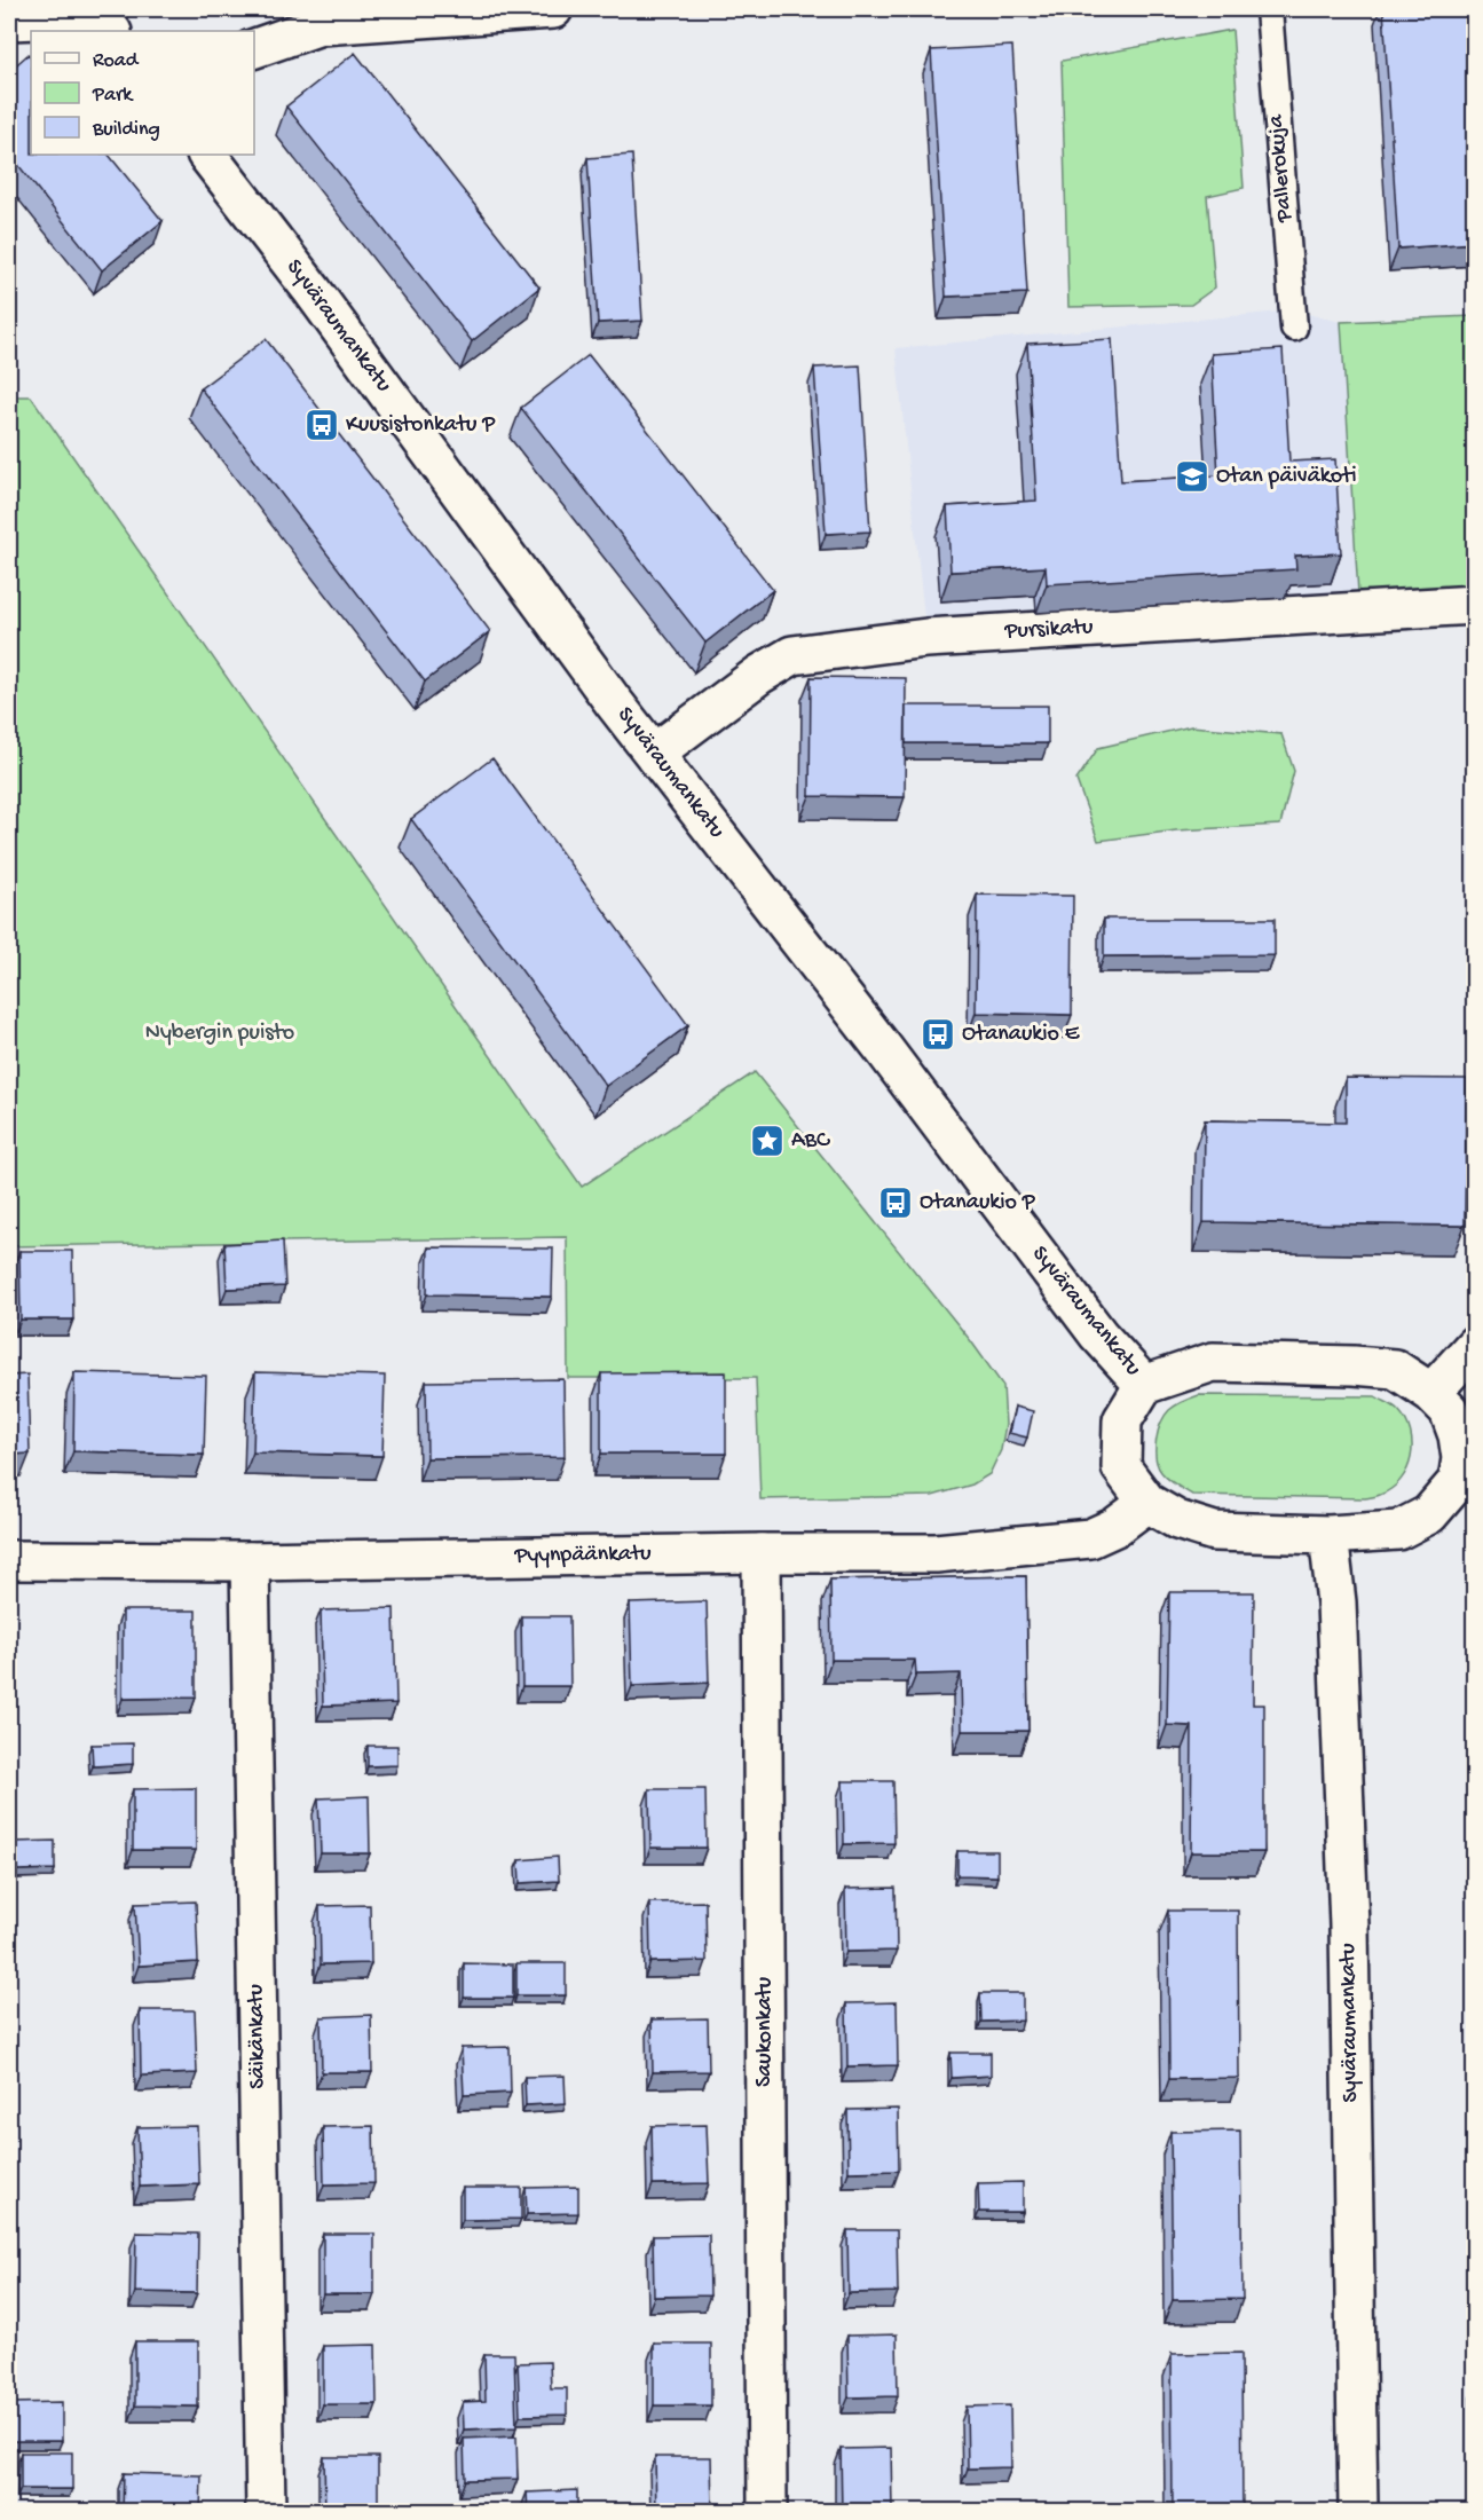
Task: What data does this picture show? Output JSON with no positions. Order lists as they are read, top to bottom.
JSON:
{
  "streets": {
    "main road": [
      "Syväraumankatu",
      "Pursikatu",
      "Pyynpäänkatu",
      "Saukonkatu",
      "Säikänkatu"
    ],
    "lane": ["Pallerokuja"]
  },
  "crossings": [
    ["Syväraumankatu", "Pursikatu"],
    ["Pyynpäänkatu", "Saukonkatu"],
    ["Pyynpäänkatu", "Säikänkatu"]
  ],
  "parks": ["Nybergin puisto"],
  "places": {
    "bus stop": ["Kuusistonkatu P", "Otanaukio E", "Otanaukio P"],
    "school or university": ["Otan päiväkoti"],
    "place": ["ABC"]
  },
  "legend": ["Road", "Park", "Building"]
}
